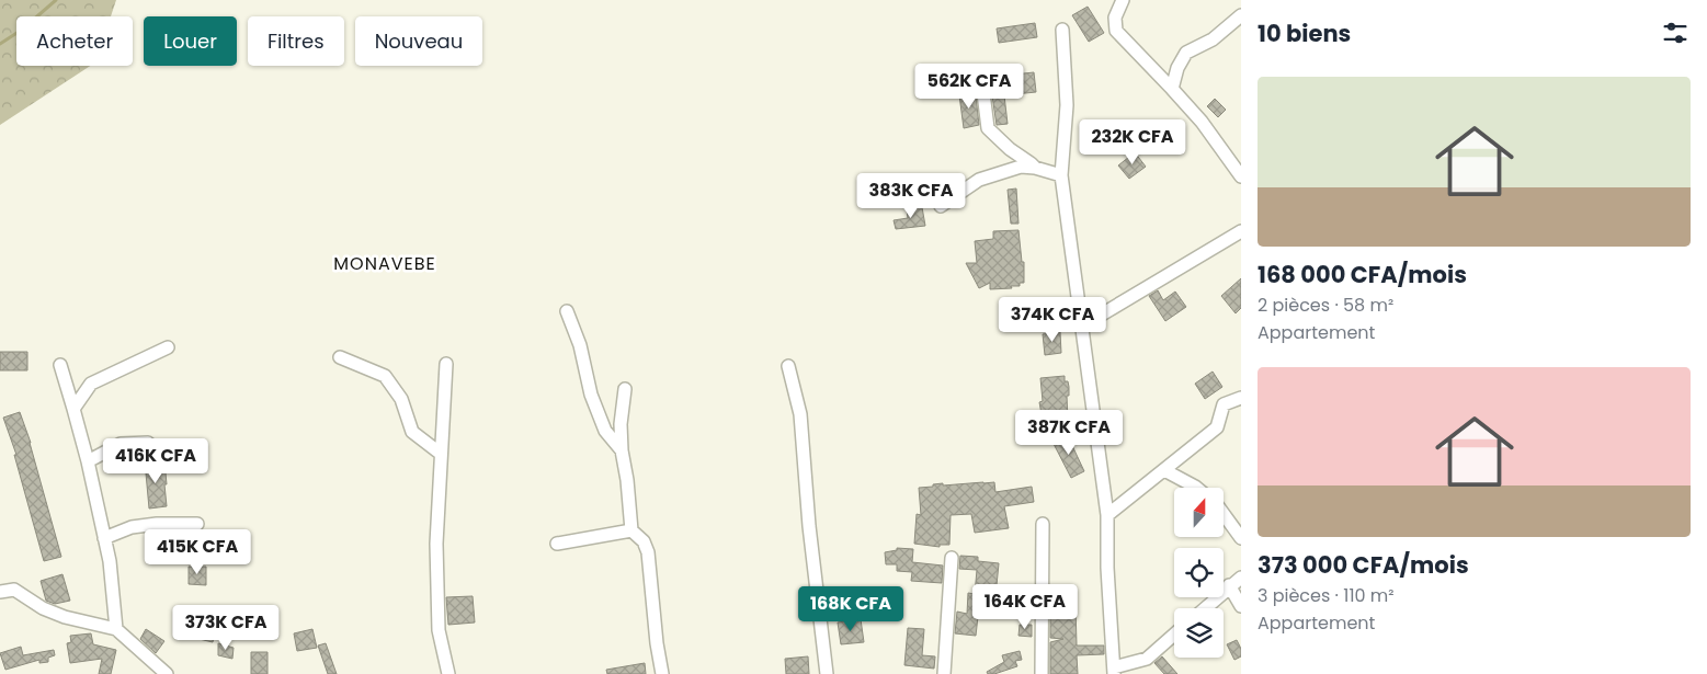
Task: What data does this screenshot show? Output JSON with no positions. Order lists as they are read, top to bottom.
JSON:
{
  "districts": ["MONAVEBE"],
  "north": "top",
  "page": {
    "heading": "10 biens",
    "chip": [
      "Acheter",
      "Louer",
      "Filtres",
      "Nouveau"
    ],
    "price": [
      "562K CFA",
      "232K CFA",
      "383K CFA",
      "374K CFA",
      "387K CFA",
      "416K CFA",
      "415K CFA",
      "164K CFA",
      "168K CFA",
      "373K CFA"
    ],
    "list": [
      {
        "name": "168 000 CFA/mois",
        "note": "2 pièces · 58 m² · Appartement"
      },
      {
        "name": "373 000 CFA/mois",
        "note": "3 pièces · 110 m² · Appartement"
      }
    ]
  }
}
